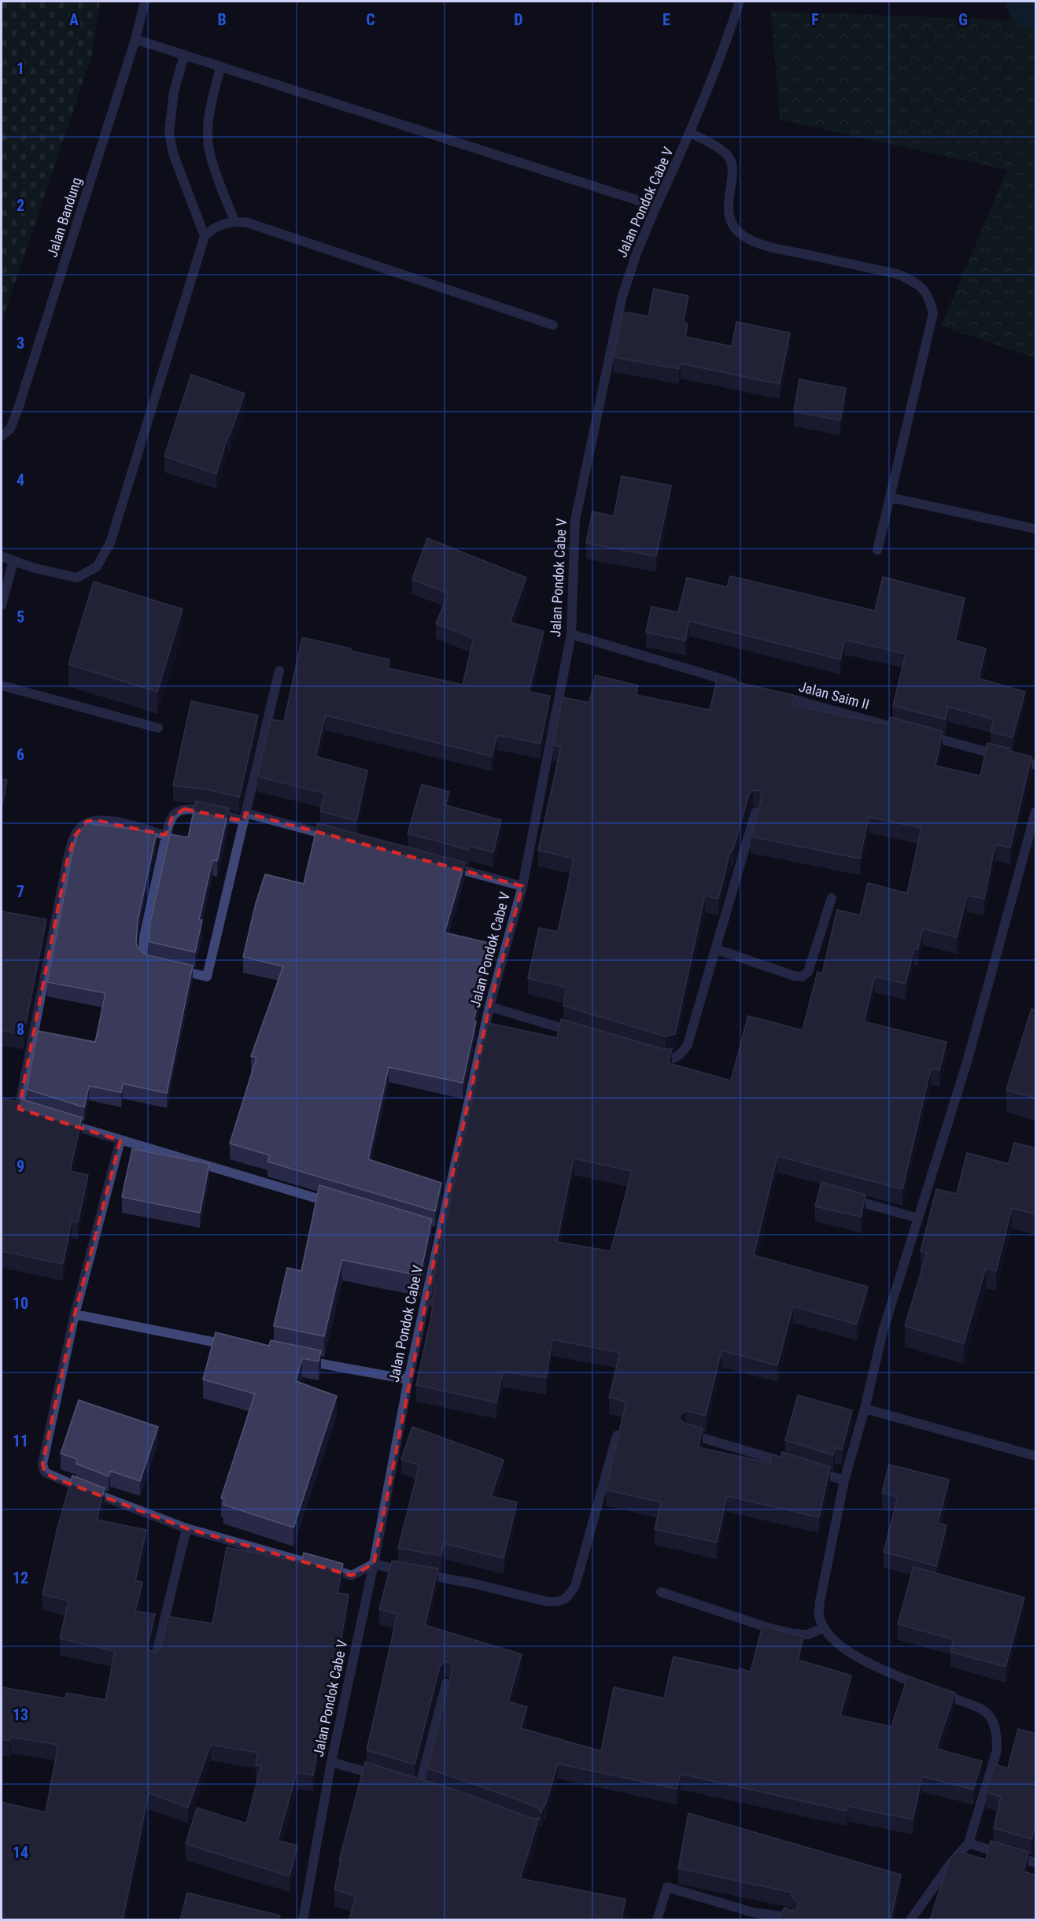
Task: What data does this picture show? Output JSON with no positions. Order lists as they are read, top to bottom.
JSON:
{
  "streets": {
    "street": ["Jalan Pondok Cabe V", "Jalan Bandung", "Jalan Saim II"]
  },
  "grid": {
    "columns": [
      "A",
      "B",
      "C",
      "D",
      "E",
      "F",
      "G"
    ],
    "rows": [
      "1",
      "2",
      "3",
      "4",
      "5",
      "6",
      "7",
      "8",
      "9",
      "10",
      "11",
      "12",
      "13",
      "14"
    ]
  }
}
